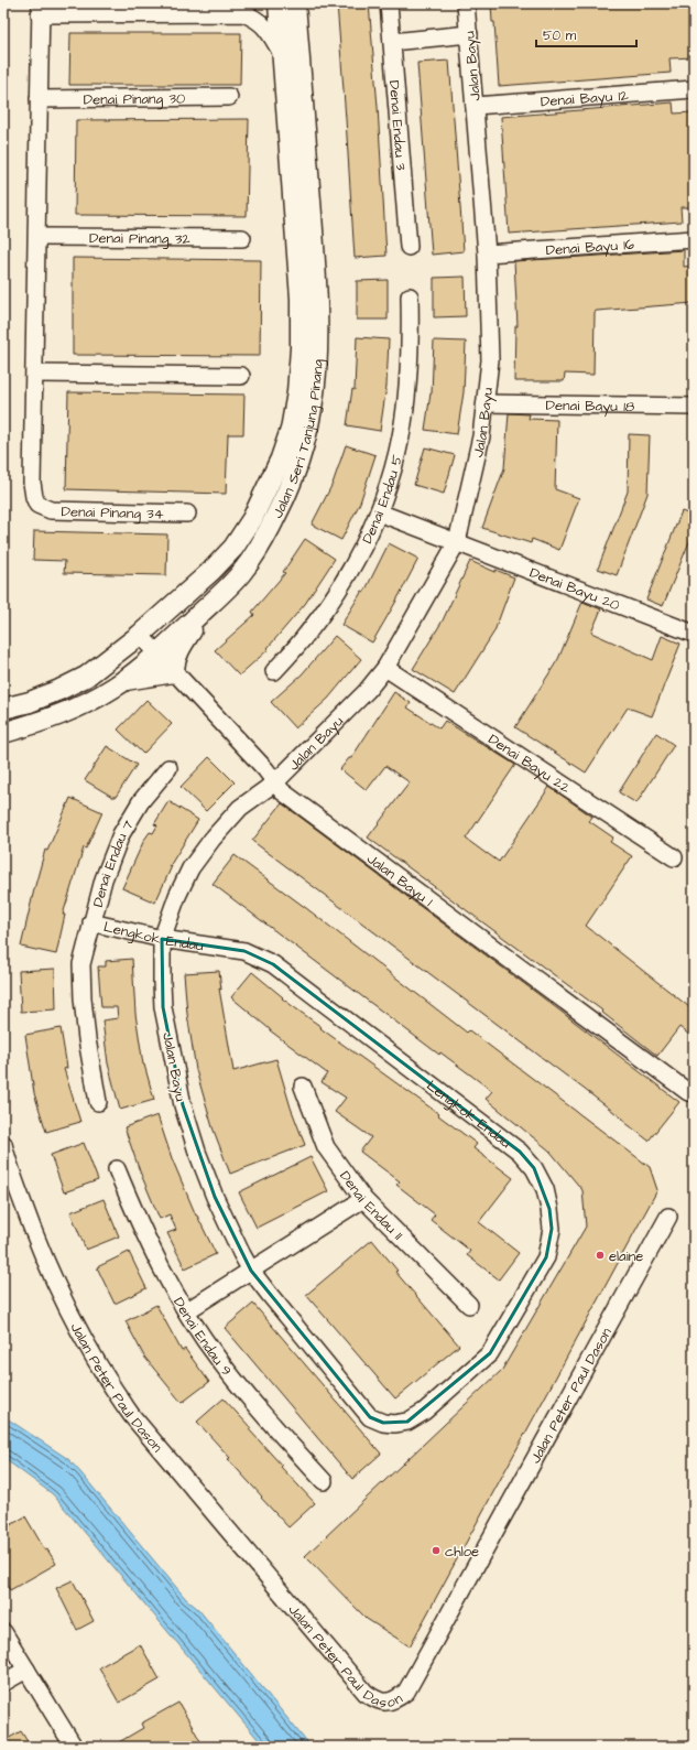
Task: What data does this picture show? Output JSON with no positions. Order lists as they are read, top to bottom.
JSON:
{
  "streets": {
    "main road": ["Jalan Seri Tanjung Pinang"],
    "street": [
      "Jalan Bayu",
      "Denai Bayu 12",
      "Denai Pinang 30",
      "Denai Endau 3",
      "Denai Pinang 32",
      "Denai Bayu 16",
      "Denai Bayu 18",
      "Denai Endau 5",
      "Denai Pinang 34",
      "Denai Bayu 20",
      "Denai Bayu 22",
      "Denai Endau 7",
      "Jalan Bayu 1",
      "Lengkok Endau",
      "Denai Endau 11",
      "Denai Endau 9",
      "Jalan Peter Paul Dason"
    ]
  },
  "crossings": [
    ["Jalan Bayu", "Denai Bayu 12"],
    ["Jalan Bayu", "Denai Bayu 16"],
    ["Jalan Bayu", "Denai Bayu 18"],
    ["Jalan Bayu", "Denai Bayu 20"],
    ["Jalan Bayu", "Denai Bayu 22"],
    ["Jalan Bayu", "Jalan Bayu 1"],
    ["Jalan Bayu", "Lengkok Endau"],
    ["Jalan Seri Tanjung Pinang", "Jalan Bayu 1"],
    ["Denai Endau 5", "Denai Bayu 20"],
    ["Denai Endau 7", "Lengkok Endau"]
  ],
  "places": ["elaine", "chloe"],
  "scale_bar": "50 m"
}
